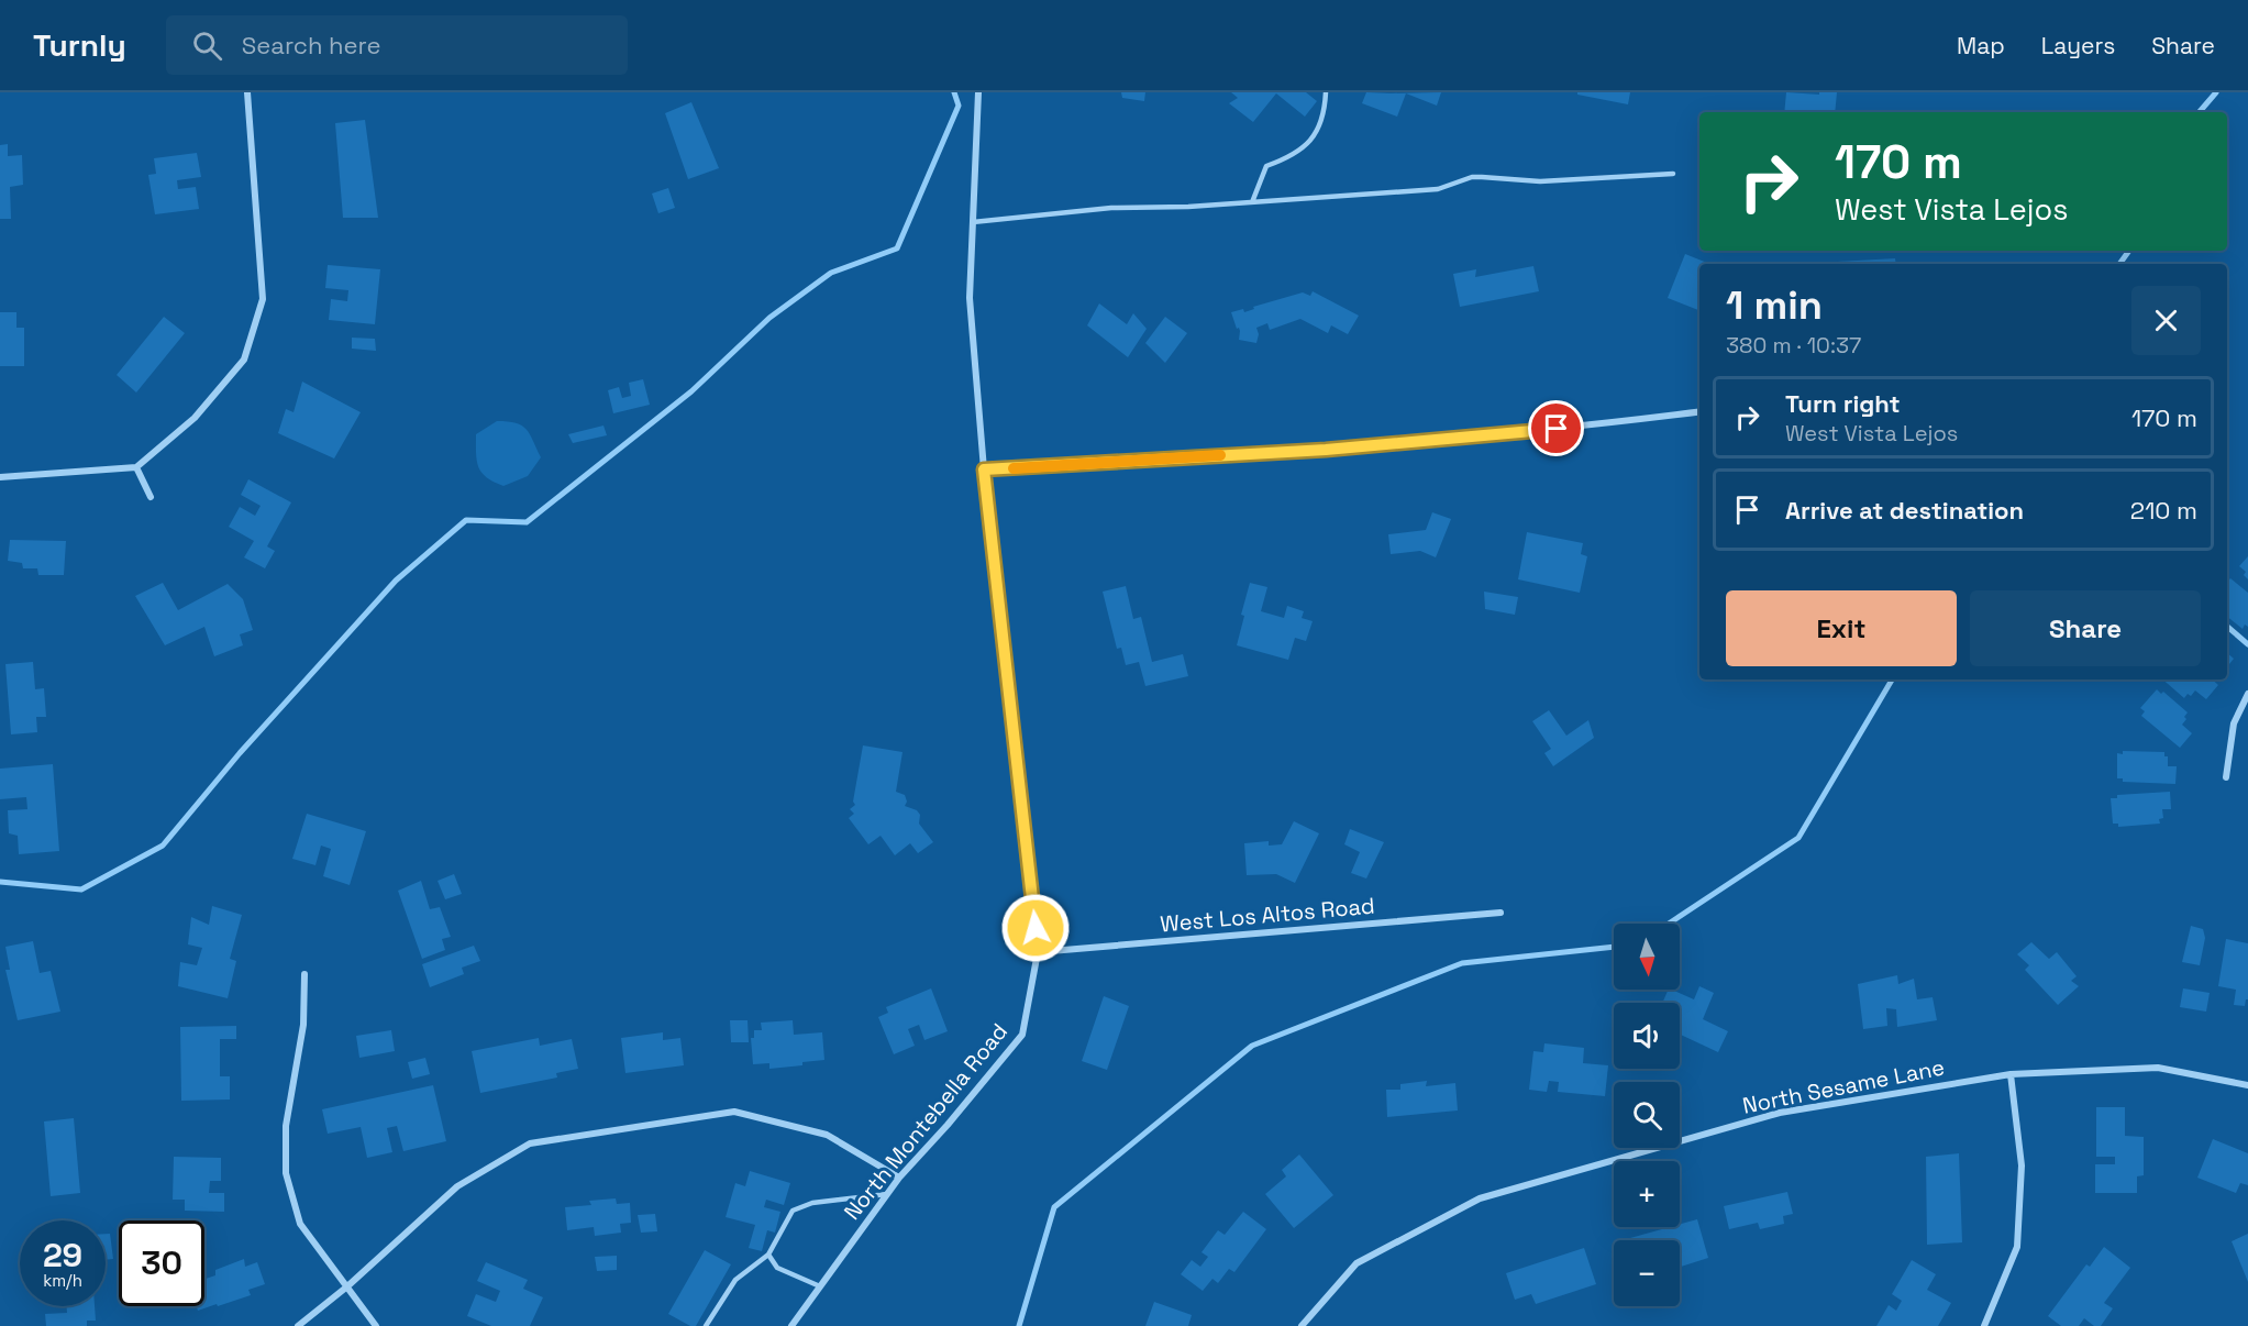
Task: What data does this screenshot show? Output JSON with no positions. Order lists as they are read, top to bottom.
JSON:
{
  "streets": {
    "street": ["West Los Altos Road", "North Sesame Lane", "North Montebella Road"]
  },
  "crossings": [
    ["West Los Altos Road", "North Montebella Road"]
  ],
  "north": "bottom",
  "page": {
    "header": "Turnly",
    "search": "Search here",
    "nav": ["Map", "Layers", "Share"],
    "turn": ["170 m", "West Vista Lejos"],
    "heading": ["1 min", "380 m · 10:37"],
    "list": [
      {
        "name": "Turn right",
        "note": "West Vista Lejos",
        "value": "170 m"
      },
      {
        "name": "Arrive at destination",
        "value": "210 m"
      }
    ],
    "buttons": ["Exit", "Share"],
    "map_buttons": ["+", "−"],
    "speed": "29 km/h",
    "limit": "30"
  }
}
